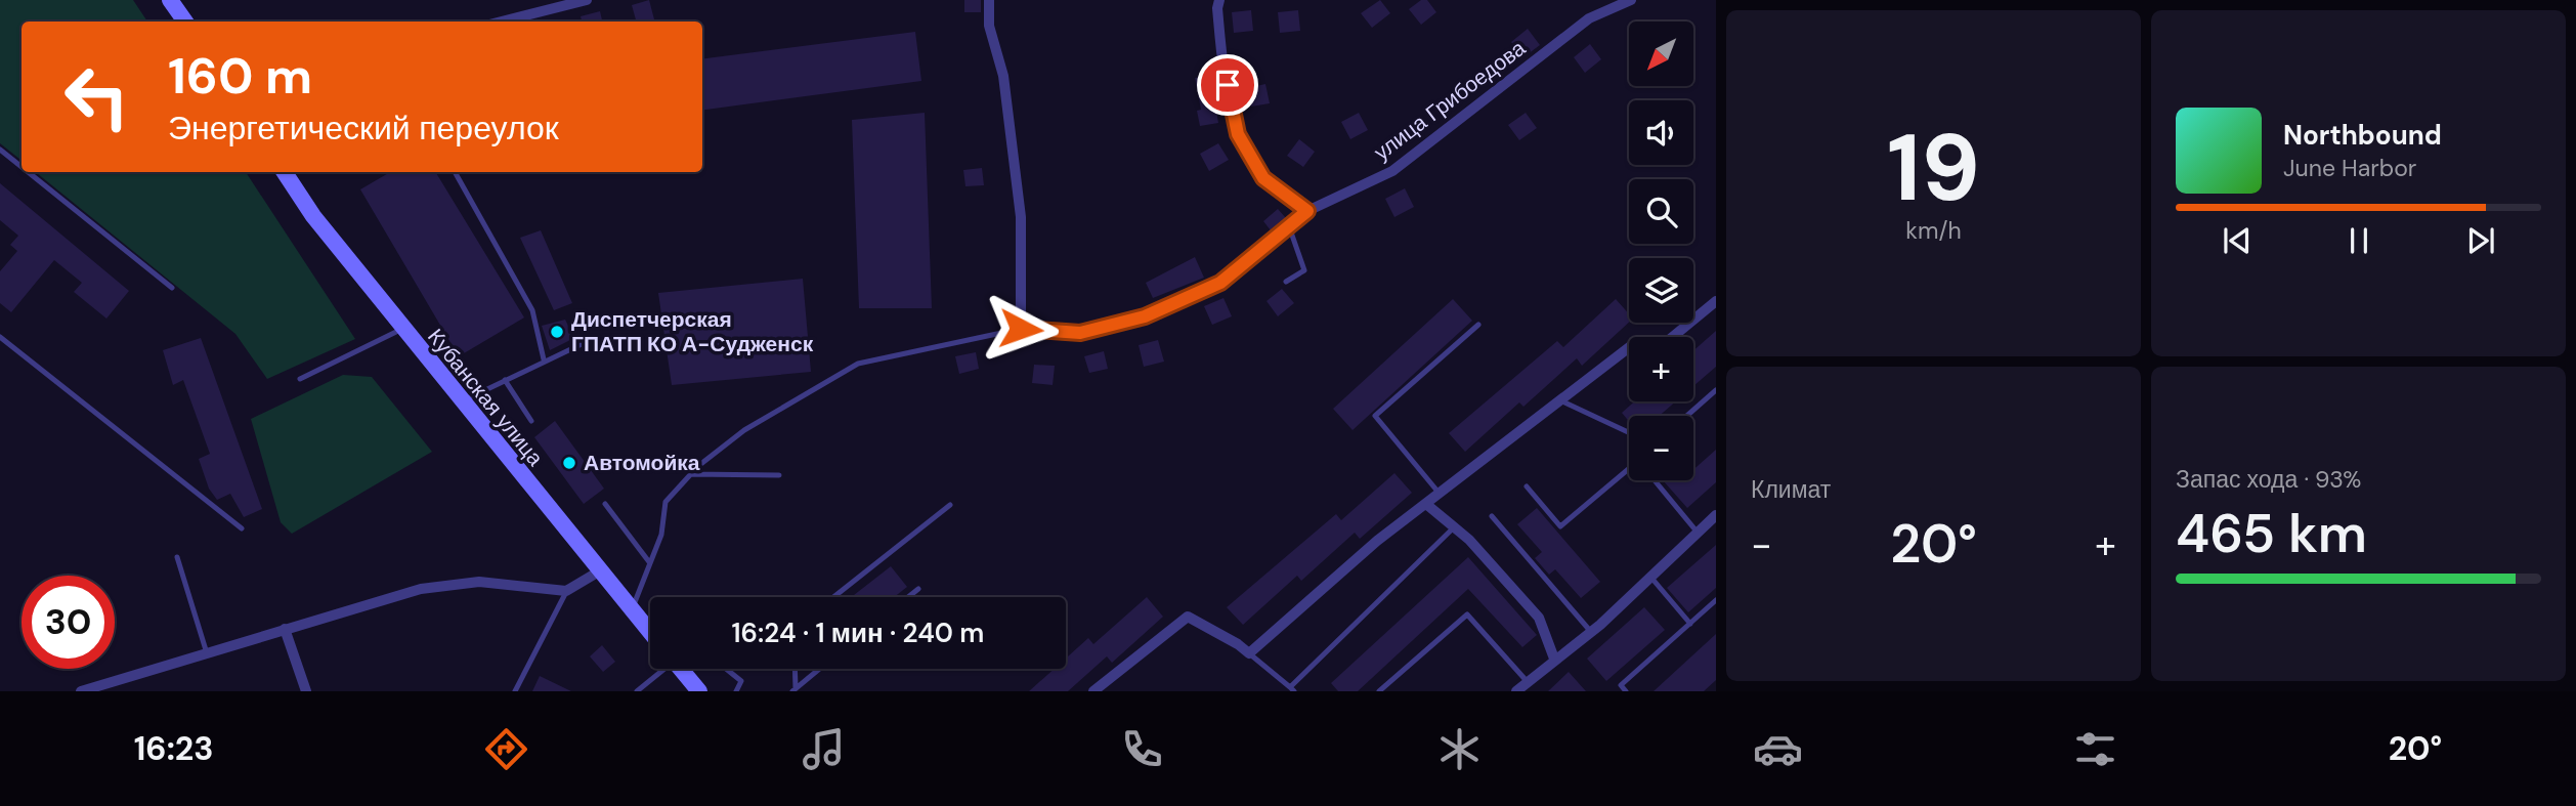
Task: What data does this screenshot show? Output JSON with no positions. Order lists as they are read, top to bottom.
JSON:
{
  "streets": {
    "street": ["улица Грибоедова", "Кубанская улица"]
  },
  "crossings": [
    ["улица Грибоедова", "Кубанская улица"]
  ],
  "places": ["Диспетчерская ГПАТП КО А-Судженск", "Автомойка"],
  "north": "bottom left",
  "page": {
    "tile": [
      ["19", "km/h"],
      "Климат",
      ["Запас хода · 93%", "465 km"]
    ],
    "map_buttons": ["+", "−"],
    "turn": ["160 m", "Энергетический переулок"],
    "song": ["Northbound", "June Harbor"],
    "heat": ["−", "20°", "+"],
    "limit": "30",
    "trip": "16:24 · 1 мин · 240 m",
    "tabs": ["16:23", "20°"]
  }
}
